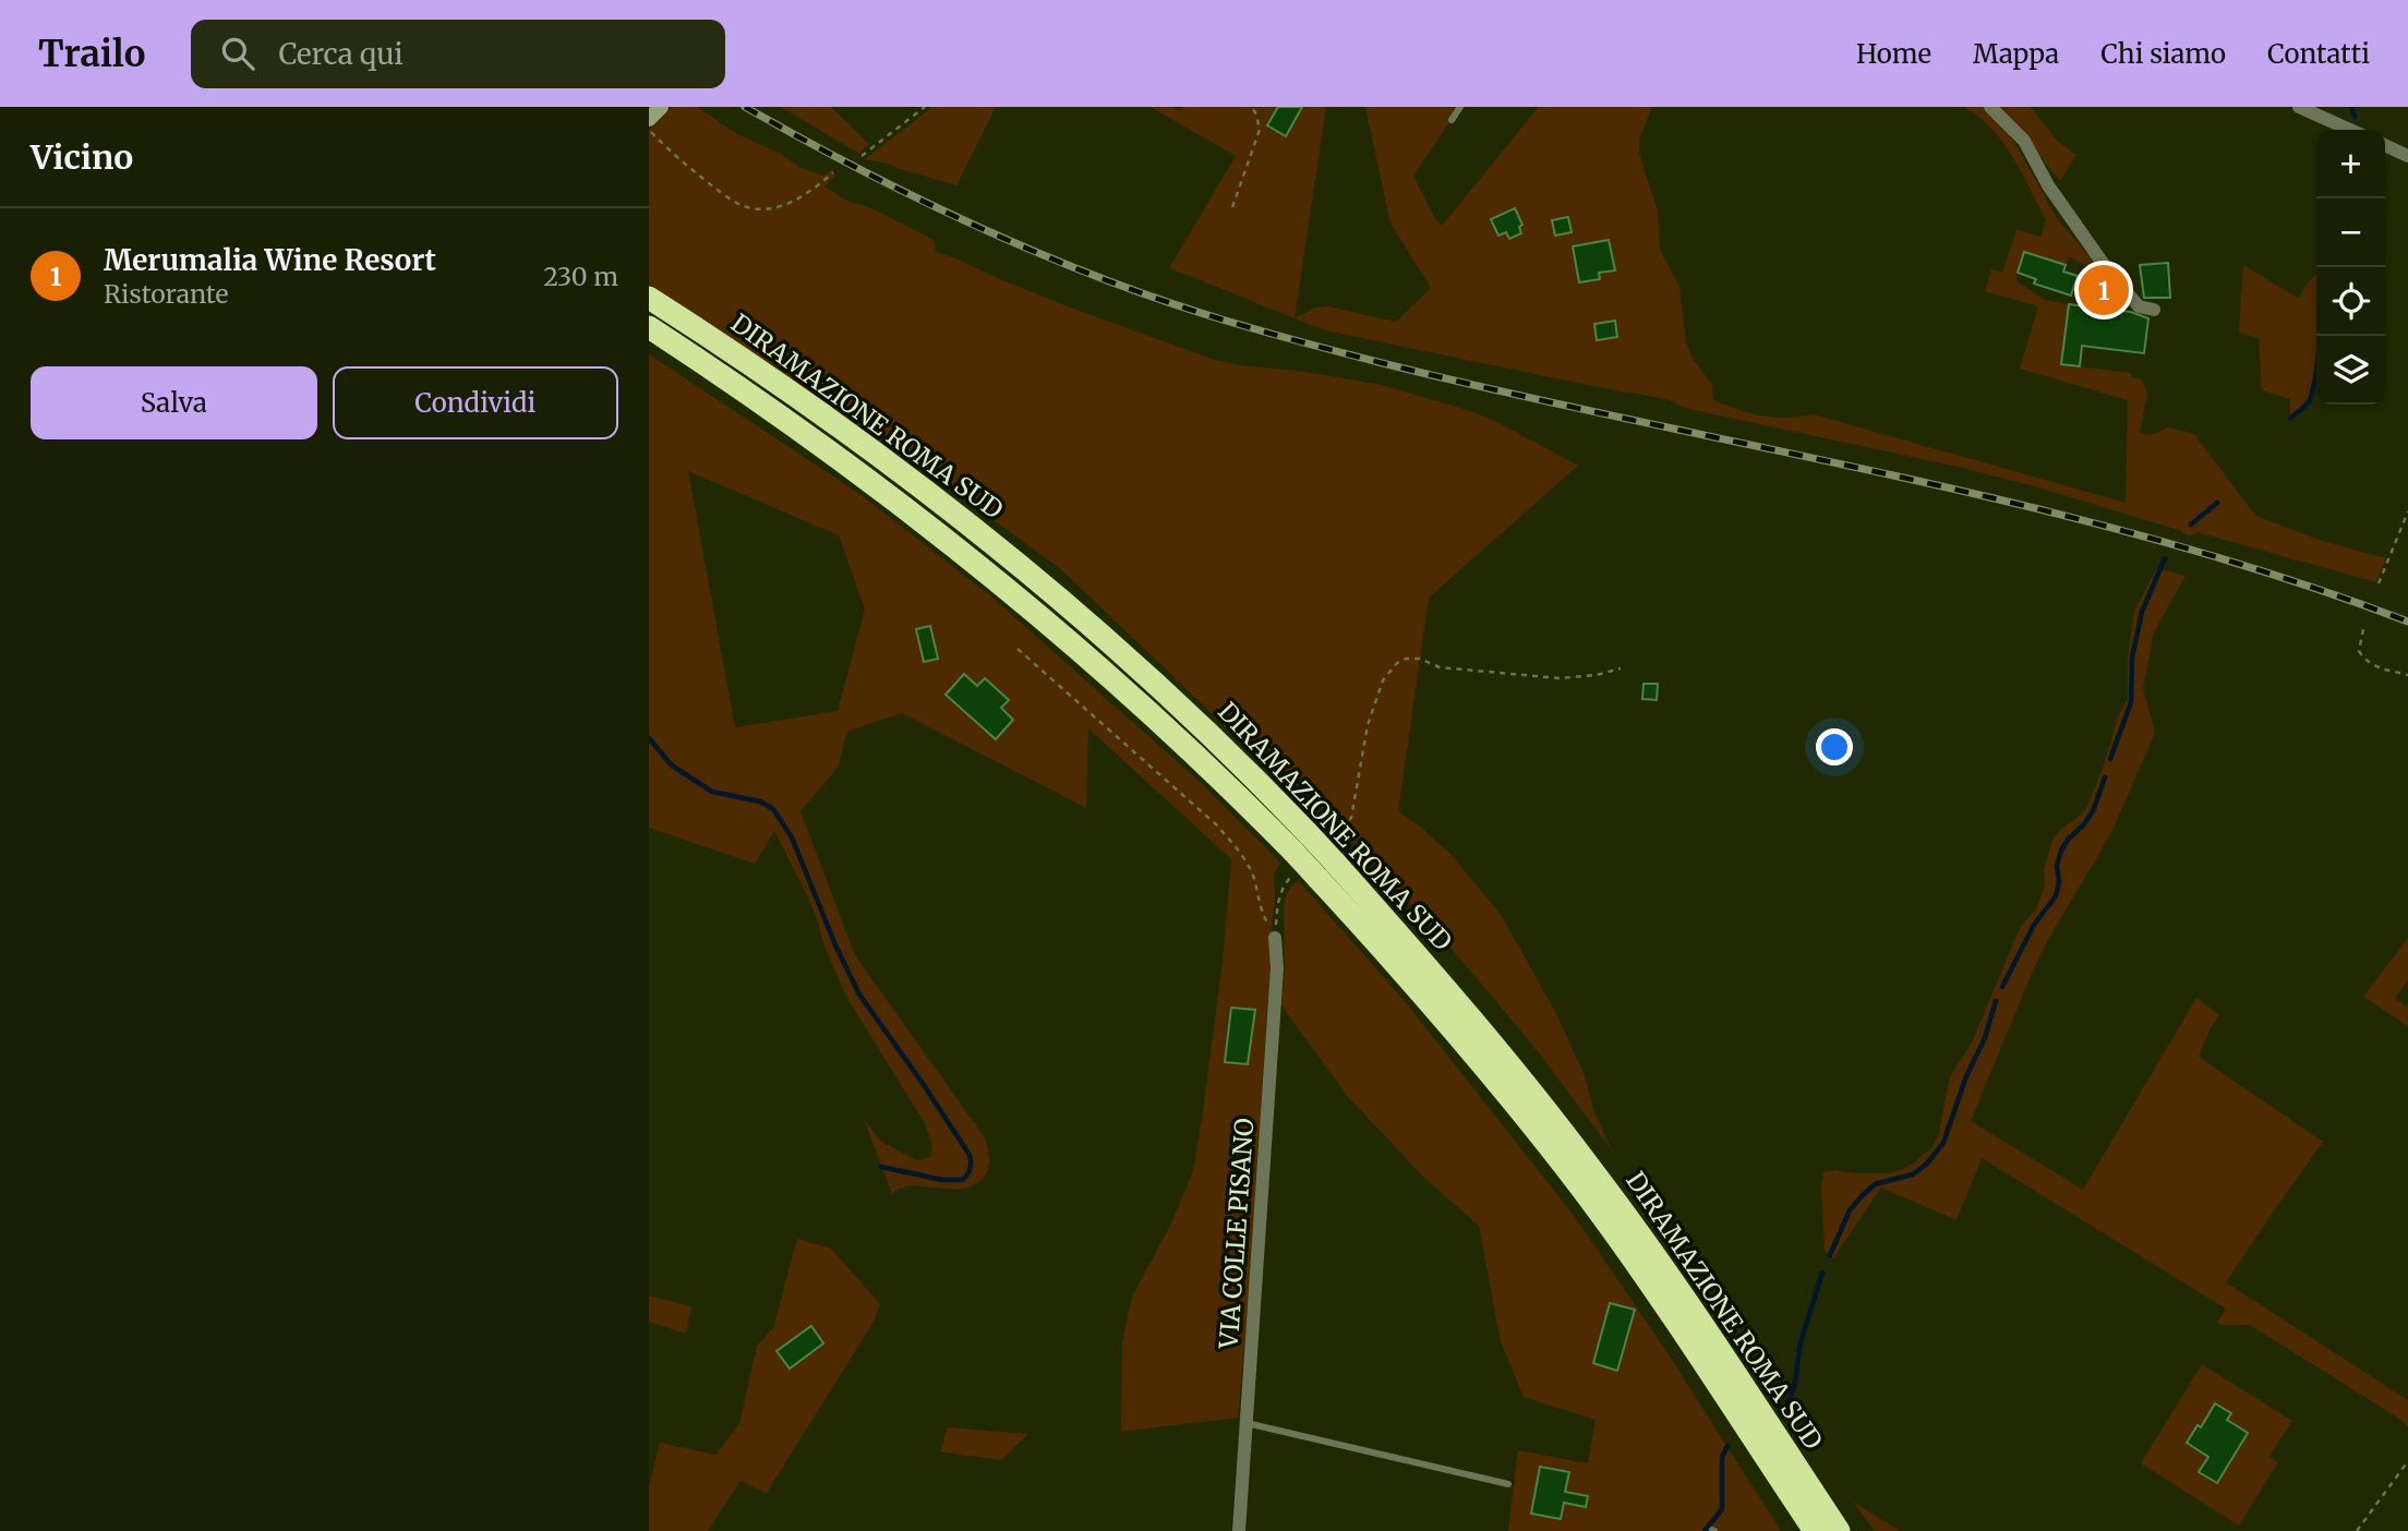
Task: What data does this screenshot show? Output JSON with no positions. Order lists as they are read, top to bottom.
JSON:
{
  "streets": {
    "highway": ["DIRAMAZIONE ROMA SUD"],
    "street": ["VIA COLLE PISANO"]
  },
  "page": {
    "header": "Trailo",
    "search": "Cerca qui",
    "nav": [
      "Home",
      "Mappa",
      "Chi siamo",
      "Contatti"
    ],
    "heading": "Vicino",
    "map_buttons": ["+", "−"],
    "list": [
      {
        "mark": "1",
        "name": "Merumalia Wine Resort",
        "note": "Ristorante",
        "value": "230 m"
      }
    ],
    "pins": "1",
    "buttons": ["Salva", "Condividi"]
  }
}
